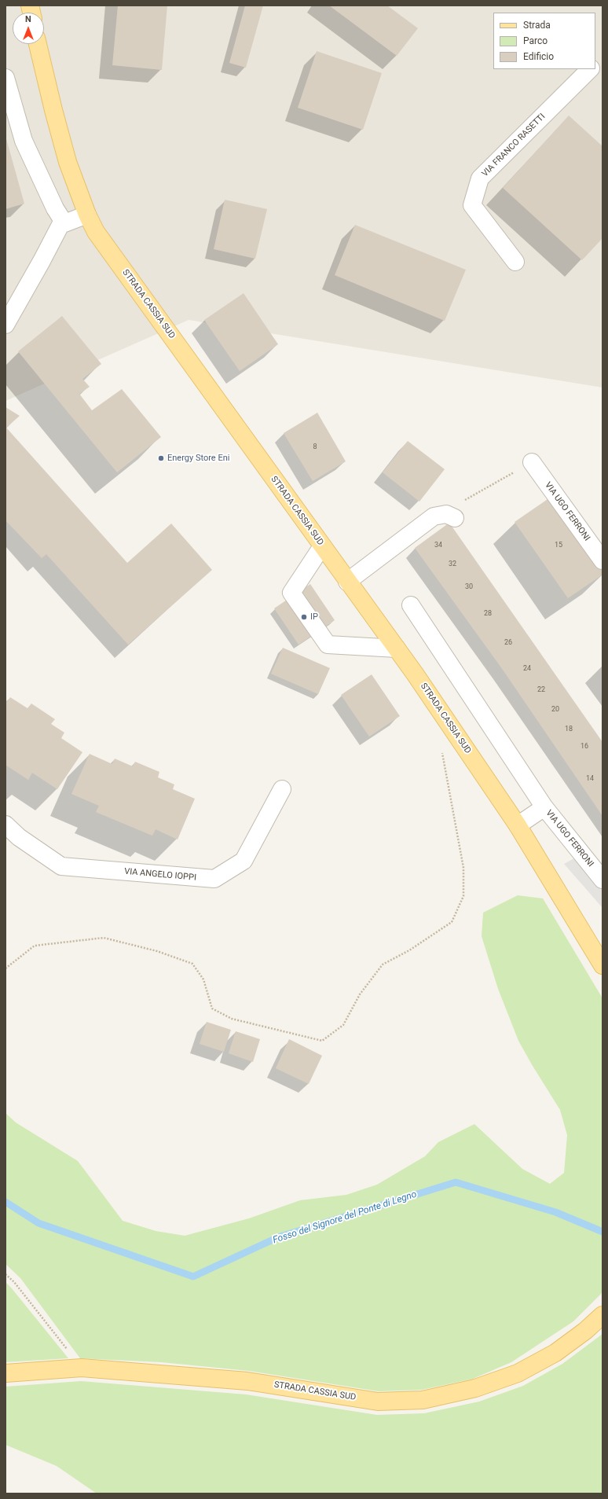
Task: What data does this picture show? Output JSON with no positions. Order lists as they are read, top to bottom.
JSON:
{
  "streets": {
    "main road": ["STRADA CASSIA SUD"],
    "street": ["VIA FRANCO RASETTI", "VIA UGO FERRONI", "VIA ANGELO IOPPI"]
  },
  "crossings": [
    ["STRADA CASSIA SUD", "VIA UGO FERRONI"]
  ],
  "water": ["Fosso del Signore del Ponte di Legno"],
  "places": ["Energy Store Eni", "IP"],
  "house_numbers": [
    "8",
    "34",
    "15",
    "32",
    "30",
    "28",
    "26",
    "24",
    "22",
    "20",
    "18",
    "16",
    "14"
  ],
  "legend": ["Strada", "Parco", "Edificio"],
  "north": "top"
}
